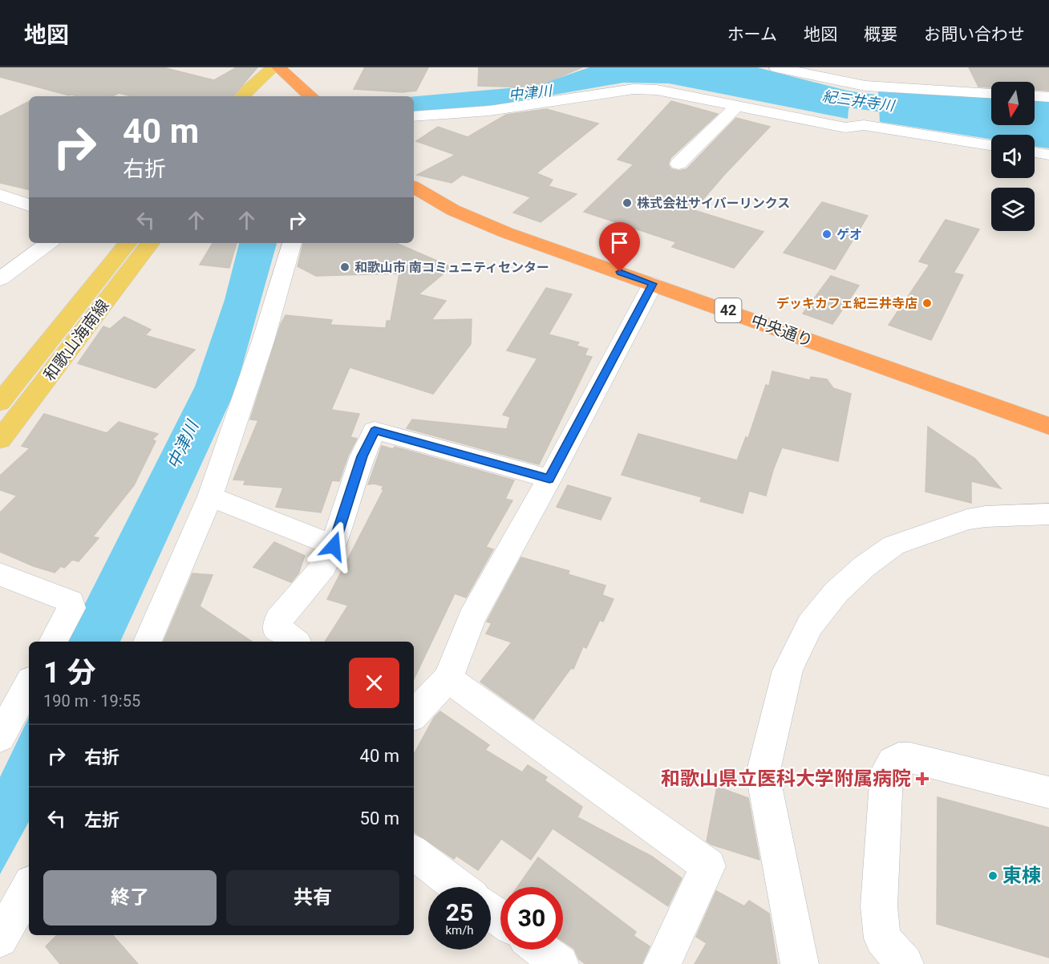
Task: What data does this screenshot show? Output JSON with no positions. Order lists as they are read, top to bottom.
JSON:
{
  "streets": {
    "highway": ["42", "中央通り"],
    "main road": ["和歌山海南線"]
  },
  "water": ["中津川", "紀三井寺川"],
  "places": {
    "other": [
      "株式会社サイバーリンクス",
      "ゲオ",
      "和歌山市 南コミュニティセンター",
      "デッキカフェ紀三井寺店",
      "東棟"
    ],
    "health": ["和歌山県立医科大学附属病院"]
  },
  "north": "bottom",
  "page": {
    "header": "地図",
    "nav": [
      "ホーム",
      "地図",
      "概要",
      "お問い合わせ"
    ],
    "turn": ["40 m", "右折"],
    "heading": ["1 分", "190 m · 19:55"],
    "list": [
      {
        "name": "右折",
        "value": "40 m"
      },
      {
        "name": "左折",
        "value": "50 m"
      }
    ],
    "buttons": ["終了", "共有"],
    "speed": "25 km/h",
    "limit": "30"
  }
}
